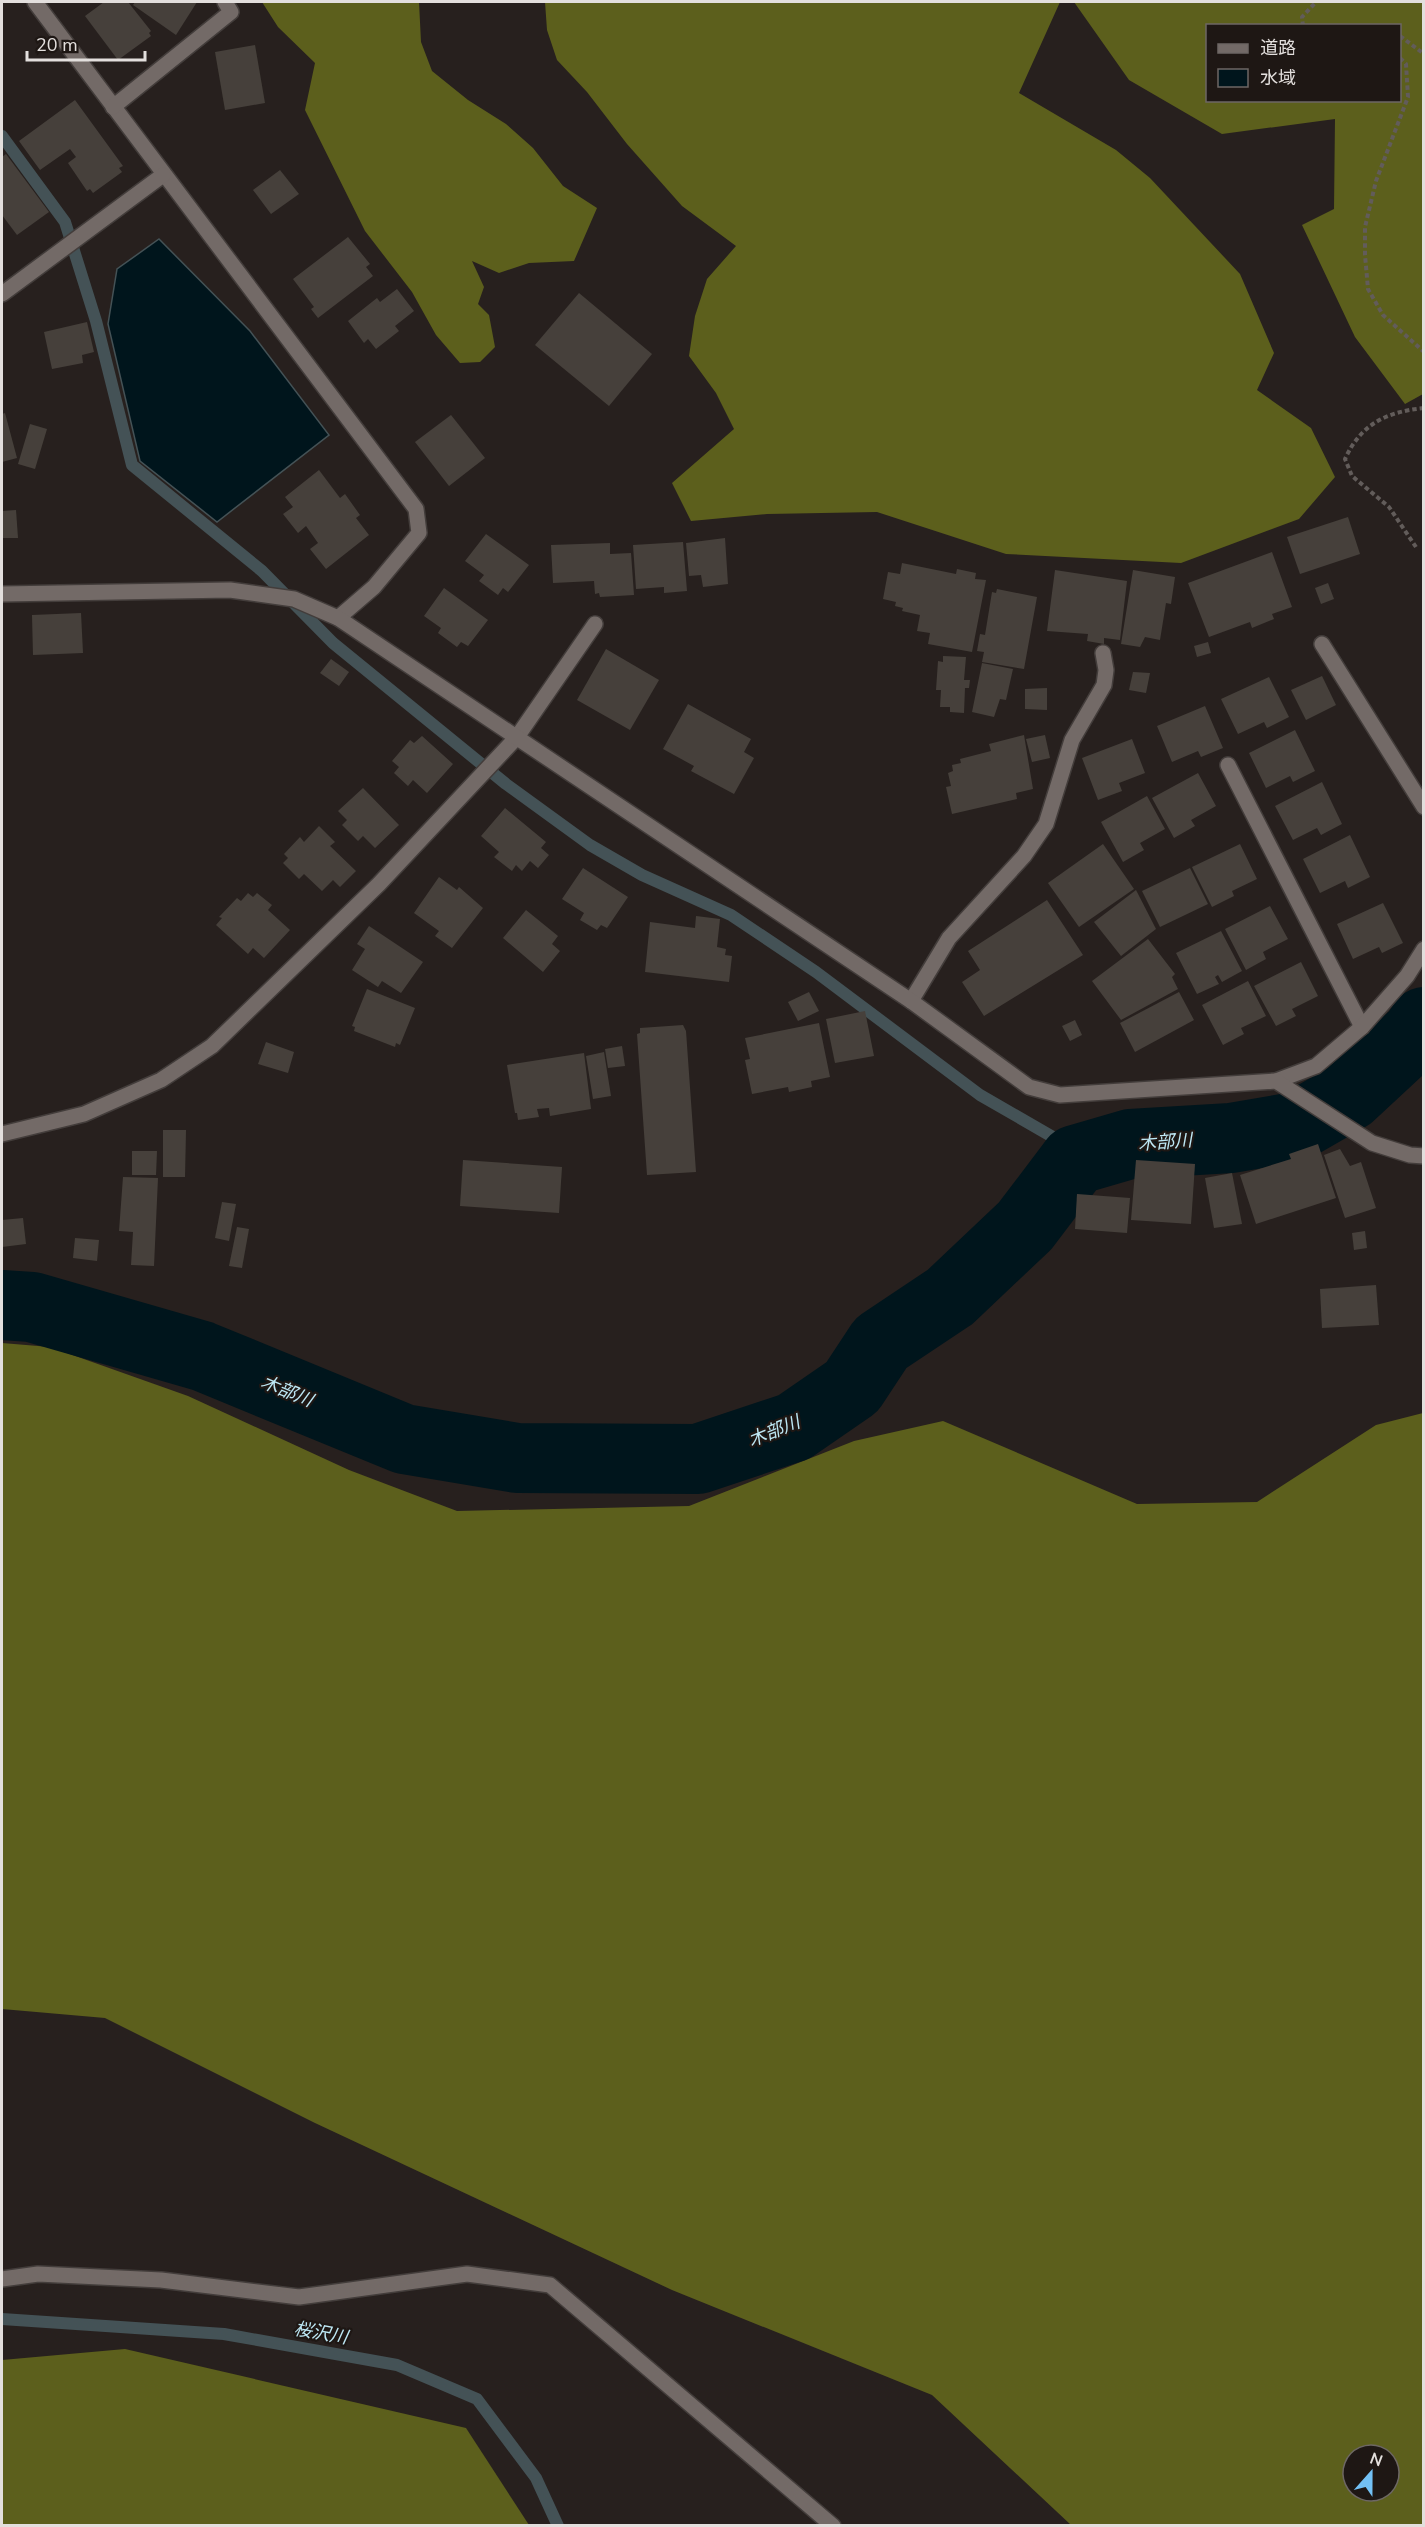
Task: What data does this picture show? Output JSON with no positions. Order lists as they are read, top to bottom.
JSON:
{
  "water": ["木部川", "桜沢川"],
  "legend": ["道路", "水域"],
  "scale_bar": "20 m",
  "north": "top"
}
